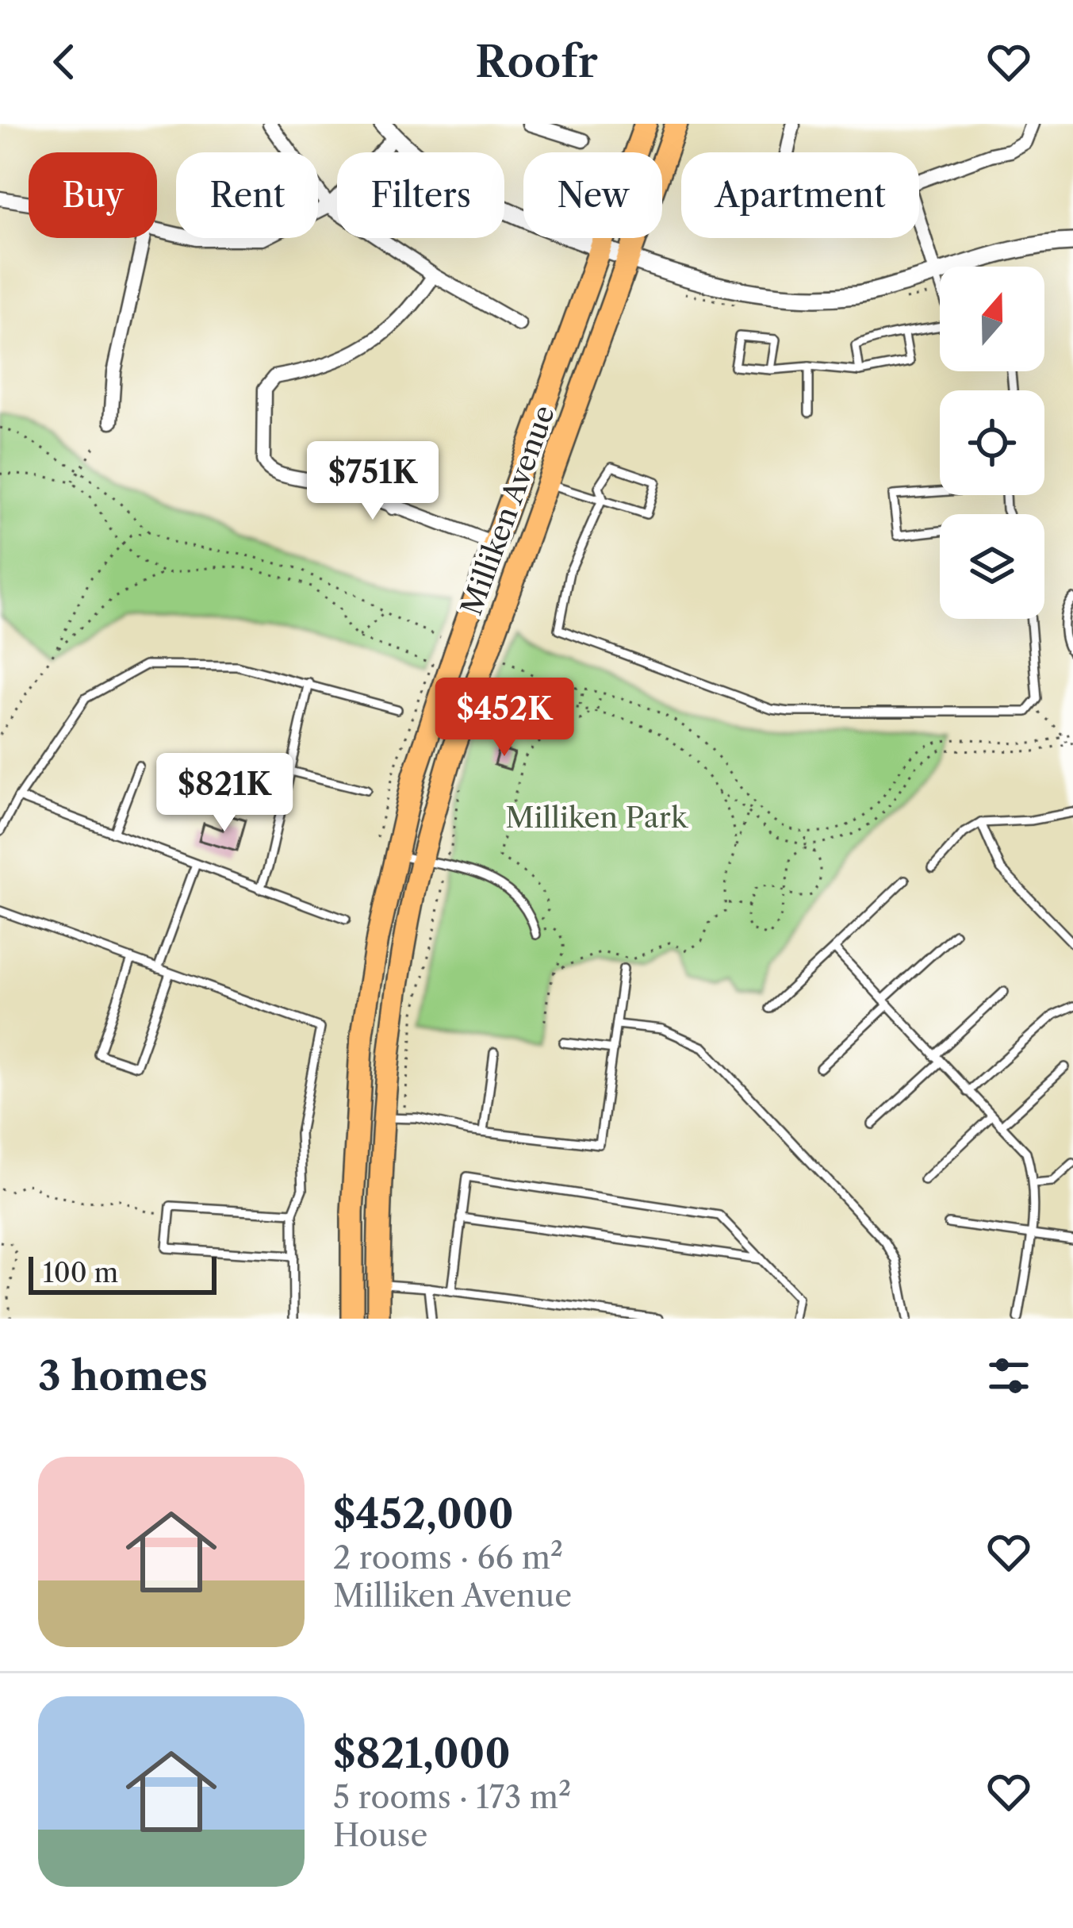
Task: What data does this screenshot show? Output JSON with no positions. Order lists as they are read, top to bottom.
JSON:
{
  "streets": {
    "main road": ["Milliken Avenue"]
  },
  "parks": ["Milliken Park"],
  "scale_bar": "100 m",
  "north": "top",
  "page": {
    "header": "Roofr",
    "chip": [
      "Buy",
      "Rent",
      "Filters",
      "New",
      "Apartment"
    ],
    "price": ["$751K", "$452K", "$821K"],
    "scale": "100 m",
    "heading": "3 homes",
    "list": [
      {
        "name": "$452,000",
        "note": "2 rooms · 66 m² · Milliken Avenue"
      },
      {
        "name": "$821,000",
        "note": "5 rooms · 173 m² · House"
      }
    ]
  }
}
